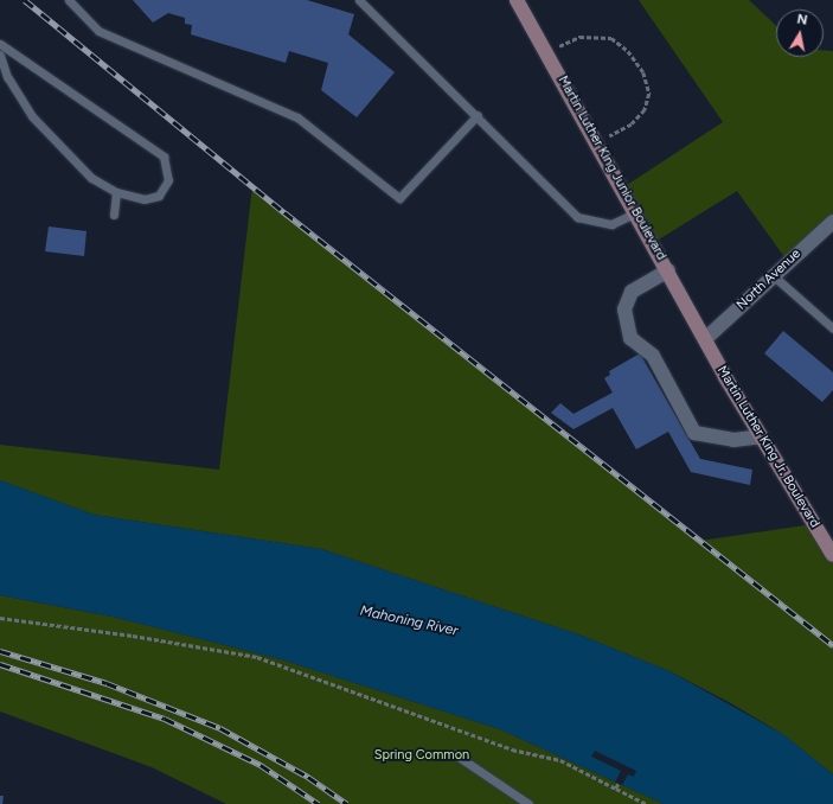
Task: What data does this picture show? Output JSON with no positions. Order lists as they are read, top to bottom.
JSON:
{
  "streets": {
    "main road": ["Martin Luther King Junior Boulevard", "Martin Luther King Jr. Boulevard"],
    "street": ["North Avenue"]
  },
  "crossings": [
    ["Martin Luther King Junior Boulevard", "North Avenue"],
    ["Martin Luther King Junior Boulevard", "Martin Luther King Jr. Boulevard"],
    ["North Avenue", "Martin Luther King Jr. Boulevard"]
  ],
  "water": ["Mahoning River"],
  "parks": ["Spring Common"],
  "north": "top"
}
